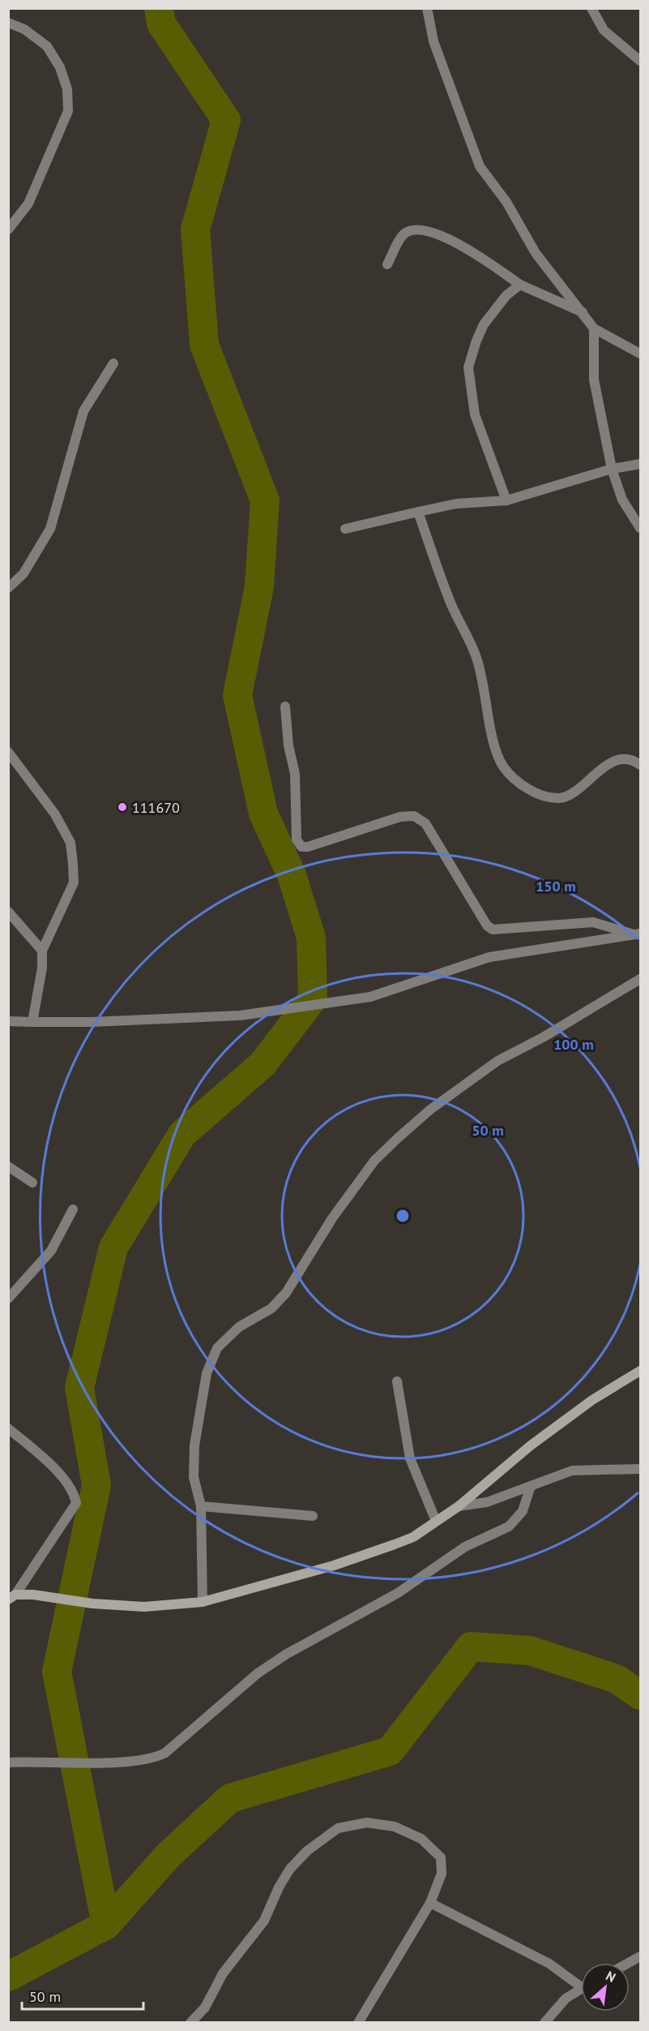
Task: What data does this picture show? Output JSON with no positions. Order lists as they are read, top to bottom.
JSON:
{
  "places": ["111670"],
  "scale_bar": "50 m",
  "north": "top right",
  "rings": ["150 m", "100 m", "50 m"]
}
